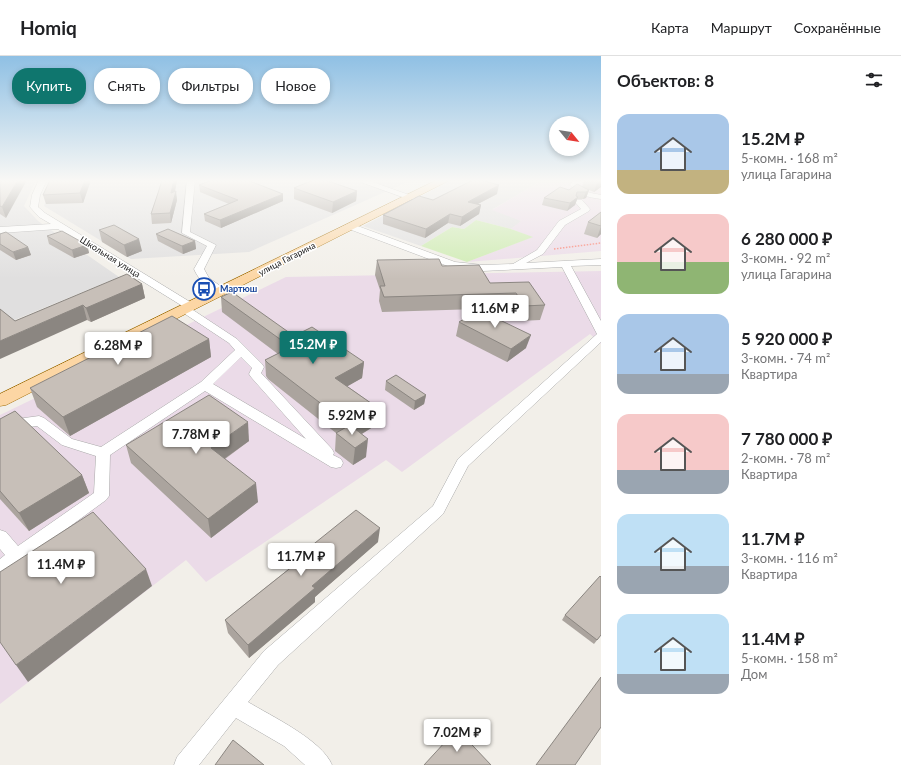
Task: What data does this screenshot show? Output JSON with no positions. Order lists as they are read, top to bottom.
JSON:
{
  "streets": {
    "main road": ["улица Гагарина"],
    "street": ["Школьная улица"]
  },
  "crossings": [
    ["Школьная улица", "улица Гагарина"]
  ],
  "places": {
    "bus stop": ["Мартюш"]
  },
  "north": "bottom right",
  "page": {
    "header": "Homiq",
    "nav": ["Карта", "Маршрут", "Сохранённые"],
    "heading": "Объектов: 8",
    "chip": [
      "Купить",
      "Снять",
      "Фильтры",
      "Новое"
    ],
    "list": [
      {
        "name": "15.2M ₽",
        "note": "5-комн. · 168 m² · улица Гагарина"
      },
      {
        "name": "6 280 000 ₽",
        "note": "3-комн. · 92 m² · улица Гагарина"
      },
      {
        "name": "5 920 000 ₽",
        "note": "3-комн. · 74 m² · Квартира"
      },
      {
        "name": "7 780 000 ₽",
        "note": "2-комн. · 78 m² · Квартира"
      },
      {
        "name": "11.7M ₽",
        "note": "3-комн. · 116 m² · Квартира"
      },
      {
        "name": "11.4M ₽",
        "note": "5-комн. · 158 m² · Дом"
      }
    ],
    "price": [
      "11.6M ₽",
      "15.2M ₽",
      "6.28M ₽",
      "5.92M ₽",
      "7.78M ₽",
      "11.7M ₽",
      "11.4M ₽",
      "7.02M ₽"
    ]
  }
}
